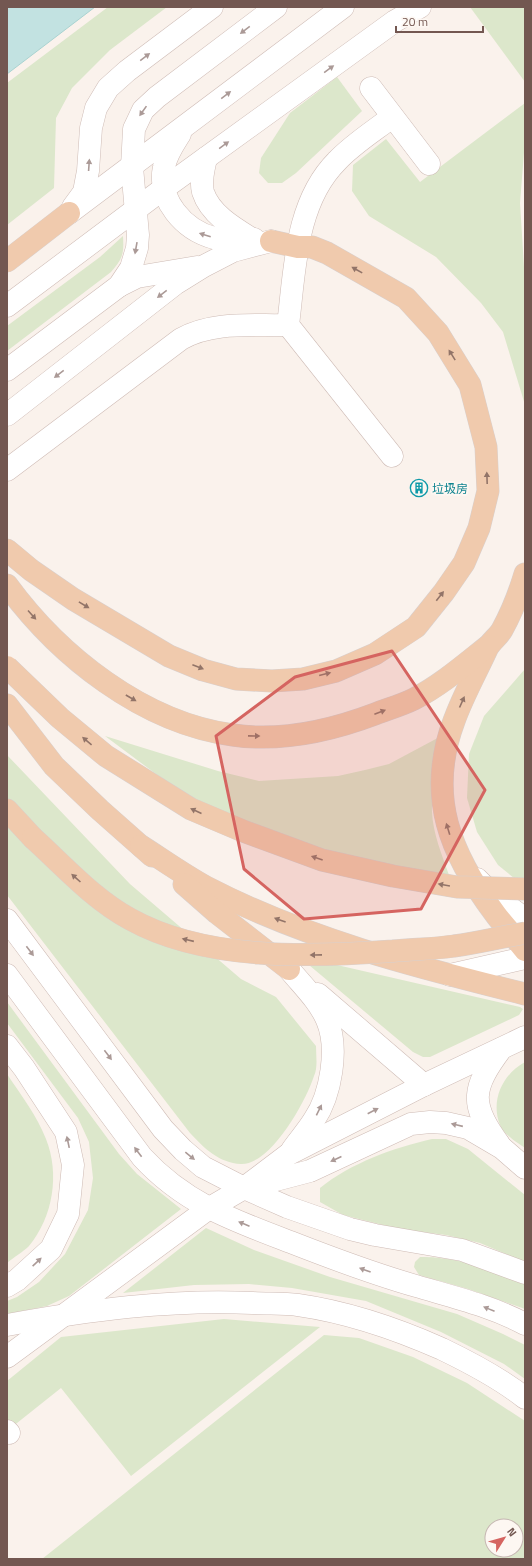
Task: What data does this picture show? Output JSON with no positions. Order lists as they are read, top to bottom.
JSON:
{
  "places": {
    "building": ["垃圾房"]
  },
  "scale_bar": "20 m",
  "north": "top right"
}
